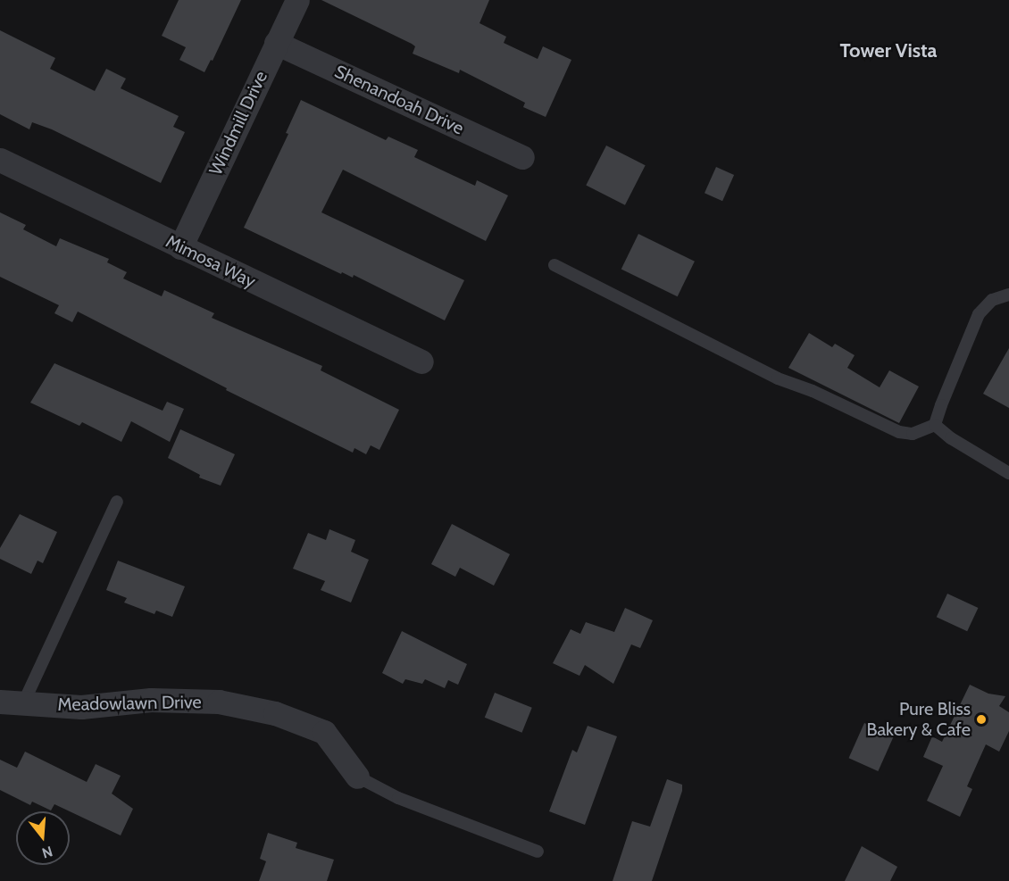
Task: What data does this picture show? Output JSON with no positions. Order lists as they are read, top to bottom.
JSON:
{
  "streets": {
    "street": [
      "Shenandoah Drive",
      "Windmill Drive",
      "Mimosa Way",
      "Meadowlawn Drive"
    ]
  },
  "crossings": [
    ["Shenandoah Drive", "Windmill Drive"],
    ["Windmill Drive", "Mimosa Way"]
  ],
  "districts": ["Tower Vista"],
  "places": ["Pure Bliss Bakery & Cafe"],
  "north": "bottom"
}
